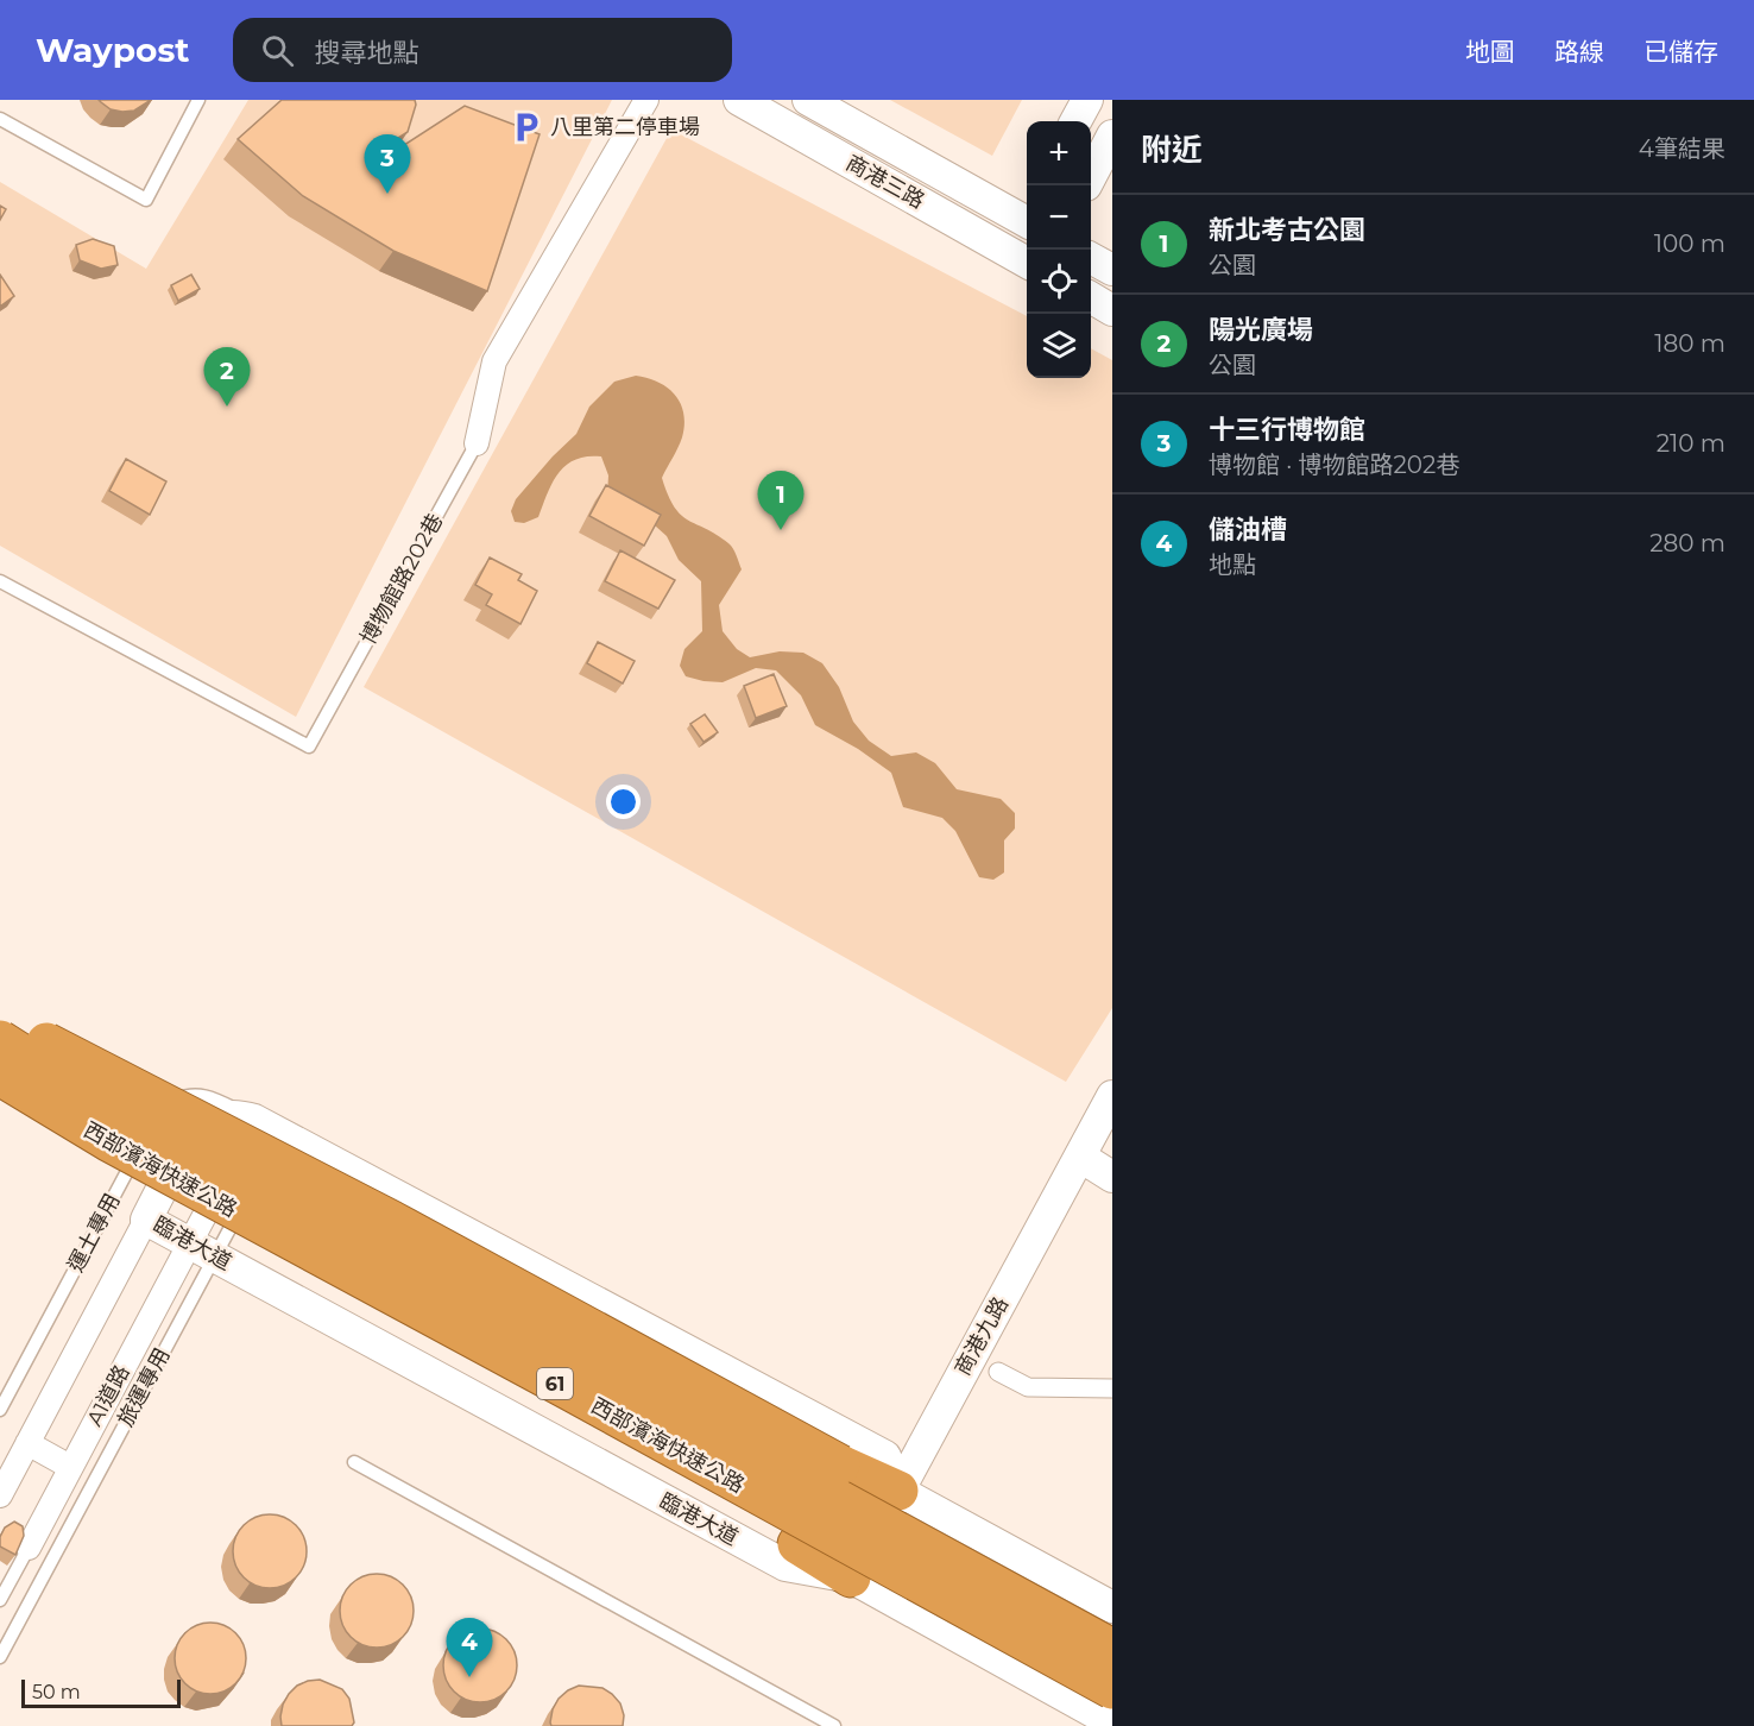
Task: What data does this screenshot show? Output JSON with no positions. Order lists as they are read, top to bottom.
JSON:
{
  "streets": {
    "highway": ["西部濱海快速公路", "61"],
    "street": [
      "商港三路",
      "博物館路202巷",
      "臨港大道",
      "商港九路",
      "A1道路"
    ],
    "lane": ["運土專用", "旅運專用"]
  },
  "crossings": [
    ["運土專用", "臨港大道"],
    ["臨港大道", "商港九路"],
    ["臨港大道", "旅運專用"],
    ["臨港大道", "A1道路"],
    ["旅運專用", "A1道路"]
  ],
  "places": {
    "parking": ["八里第二停車場"]
  },
  "scale_bar": "50 m",
  "page": {
    "header": "Waypost",
    "search": "搜尋地點",
    "nav": ["地圖", "路線", "已儲存"],
    "heading": ["附近", "4筆結果"],
    "map_buttons": ["+", "−"],
    "pins": [
      "3",
      "2",
      "1",
      "4"
    ],
    "list": [
      {
        "mark": "1",
        "name": "新北考古公園",
        "note": "公園",
        "value": "100 m"
      },
      {
        "mark": "2",
        "name": "陽光廣場",
        "note": "公園",
        "value": "180 m"
      },
      {
        "mark": "3",
        "name": "十三行博物館",
        "note": "博物館 · 博物館路202巷",
        "value": "210 m"
      },
      {
        "mark": "4",
        "name": "儲油槽",
        "note": "地點",
        "value": "280 m"
      }
    ],
    "scale": "50 m"
  }
}
